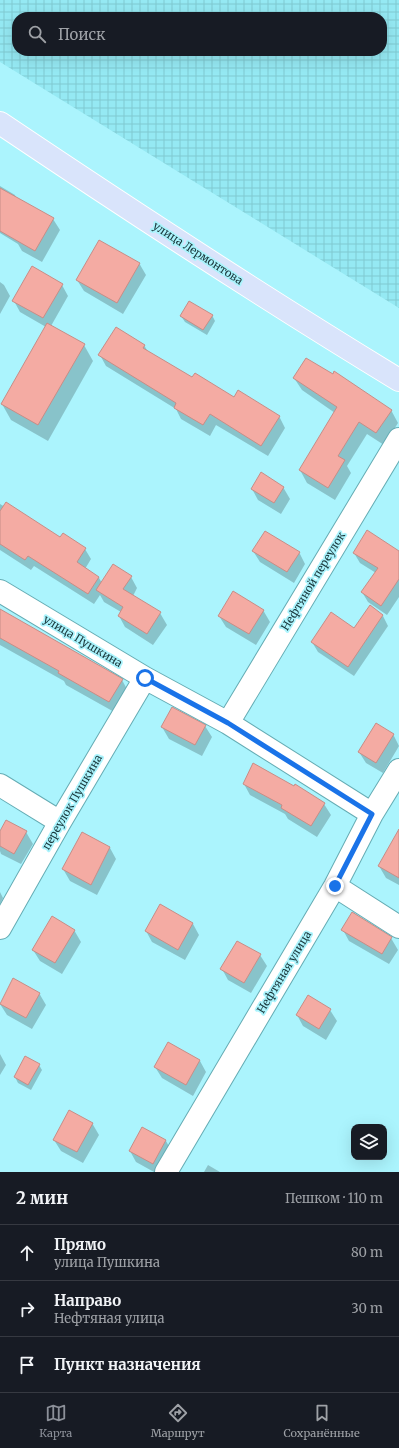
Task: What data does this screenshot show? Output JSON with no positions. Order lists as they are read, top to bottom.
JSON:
{
  "streets": {
    "main road": ["улица Лермонтова"],
    "street": [
      "Нефтяной переулок",
      "улица Пушкина",
      "переулок Пушкина",
      "Нефтяная улица"
    ]
  },
  "crossings": [
    ["Нефтяной переулок", "улица Пушкина"],
    ["улица Пушкина", "переулок Пушкина"],
    ["улица Пушкина", "Нефтяная улица"]
  ],
  "page": {
    "search": "Поиск",
    "heading": ["2 мин", "Пешком · 110 m"],
    "list": [
      ["Прямо", "улица Пушкина", "80 m"],
      ["Направо", "Нефтяная улица", "30 m"],
      "Пункт назначения"
    ],
    "nav": ["Карта", "Маршрут", "Сохранённые"]
  }
}
